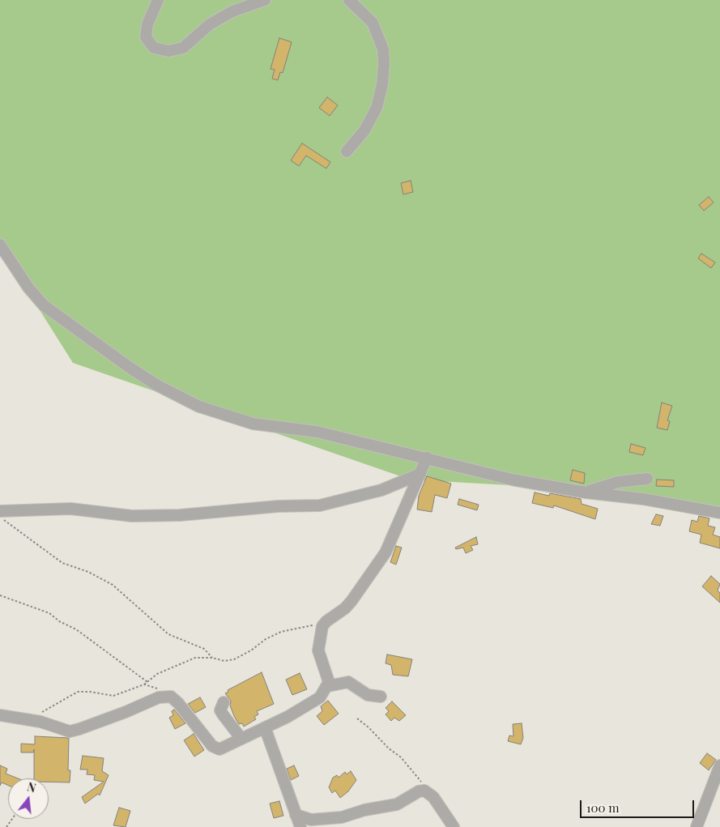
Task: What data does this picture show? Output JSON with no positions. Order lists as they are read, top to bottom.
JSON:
{
  "scale_bar": "100 m",
  "north": "top"
}
